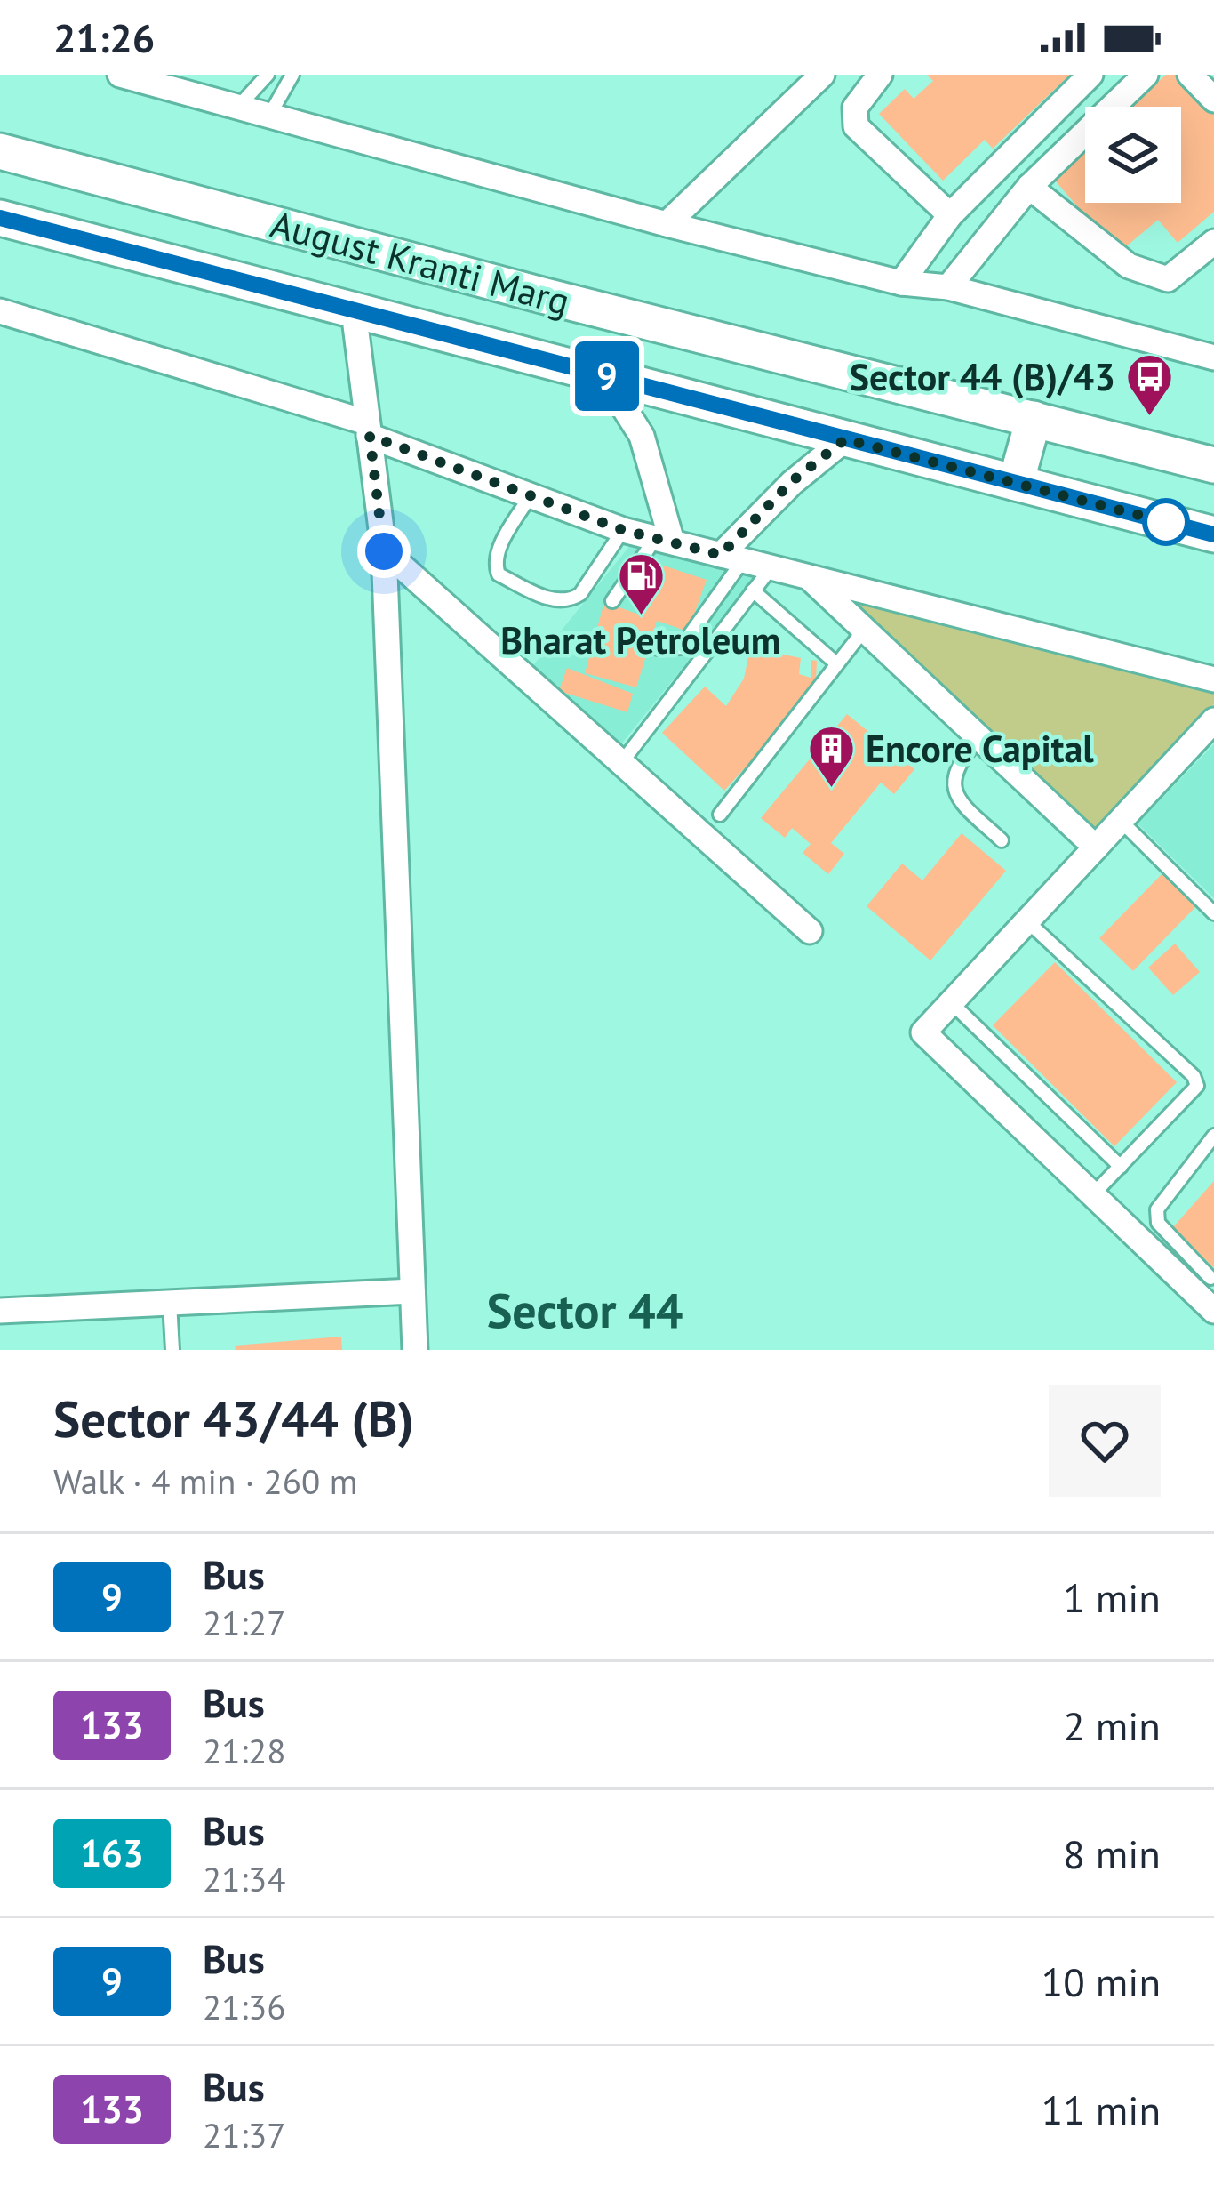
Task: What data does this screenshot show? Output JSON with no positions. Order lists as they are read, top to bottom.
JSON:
{
  "streets": {
    "main road": ["August Kranti Marg"]
  },
  "districts": ["Sector 44"],
  "places": {
    "bus stop": ["Sector 44 (B)/43"],
    "fuel station": ["Bharat Petroleum"],
    "building": ["Encore Capital"]
  },
  "lines": ["bus line 9"],
  "page": {
    "status": "21:26",
    "on_map": "9",
    "heading": ["Sector 43/44 (B)", "Walk · 4 min · 260 m"],
    "list": [
      {
        "mark": "9",
        "name": "Bus",
        "note": "21:27",
        "value": "1 min"
      },
      {
        "mark": "133",
        "name": "Bus",
        "note": "21:28",
        "value": "2 min"
      },
      {
        "mark": "163",
        "name": "Bus",
        "note": "21:34",
        "value": "8 min"
      },
      {
        "mark": "9",
        "name": "Bus",
        "note": "21:36",
        "value": "10 min"
      },
      {
        "mark": "133",
        "name": "Bus",
        "note": "21:37",
        "value": "11 min"
      }
    ]
  }
}
